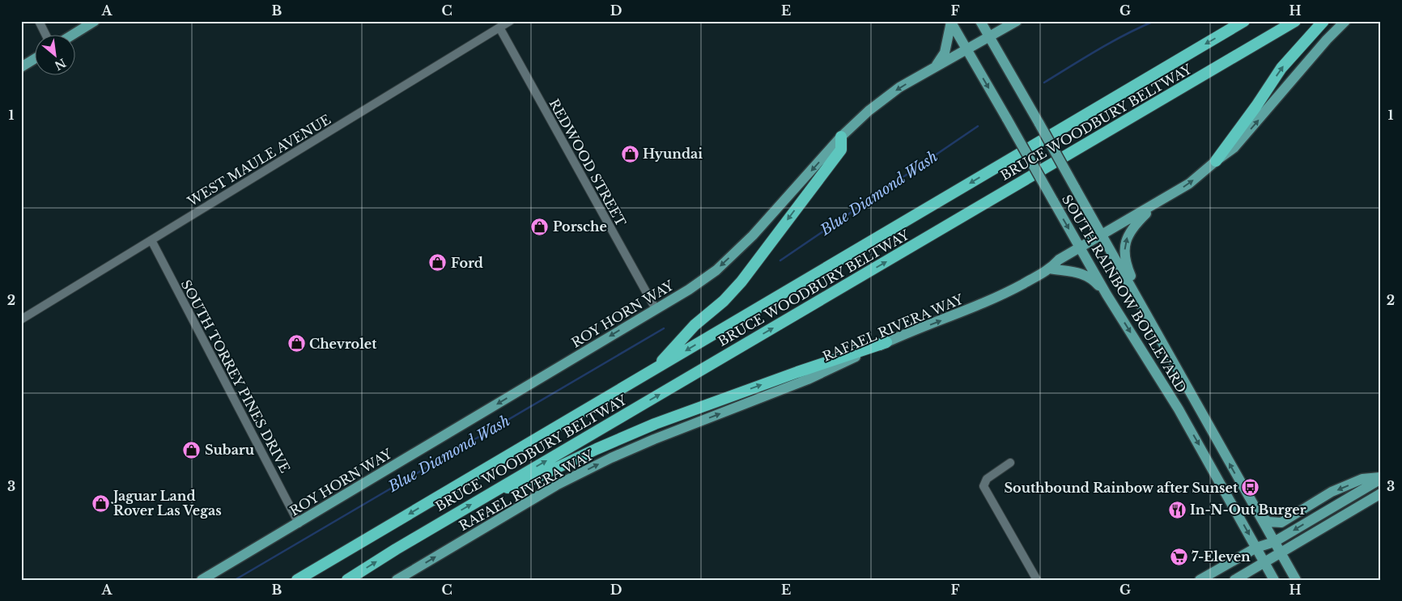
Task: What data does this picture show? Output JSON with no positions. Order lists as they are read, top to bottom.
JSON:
{
  "streets": {
    "highway": ["BRUCE WOODBURY BELTWAY"],
    "main road": ["SOUTH RAINBOW BOULEVARD", "ROY HORN WAY", "RAFAEL RIVERA WAY"],
    "street": ["WEST MAULE AVENUE", "REDWOOD STREET", "SOUTH TORREY PINES DRIVE"]
  },
  "crossings": [
    ["WEST MAULE AVENUE", "REDWOOD STREET"],
    ["WEST MAULE AVENUE", "SOUTH TORREY PINES DRIVE"],
    ["REDWOOD STREET", "ROY HORN WAY"],
    ["SOUTH RAINBOW BOULEVARD", "ROY HORN WAY"],
    ["SOUTH RAINBOW BOULEVARD", "RAFAEL RIVERA WAY"],
    ["ROY HORN WAY", "SOUTH TORREY PINES DRIVE"]
  ],
  "one_way": ["ROY HORN WAY", "RAFAEL RIVERA WAY"],
  "water": ["Blue Diamond Wash"],
  "places": {
    "shop": [
      "Hyundai",
      "Porsche",
      "Ford",
      "Chevrolet",
      "Subaru",
      "Jaguar Land Rover Las Vegas"
    ],
    "bus stop": ["Southbound Rainbow after Sunset"],
    "restaurant": ["In-N-Out Burger"],
    "supermarket": ["7-Eleven"]
  },
  "north": "bottom right",
  "grid": {
    "columns": [
      "A",
      "B",
      "C",
      "D",
      "E",
      "F",
      "G",
      "H"
    ],
    "rows": ["1", "2", "3"]
  }
}
